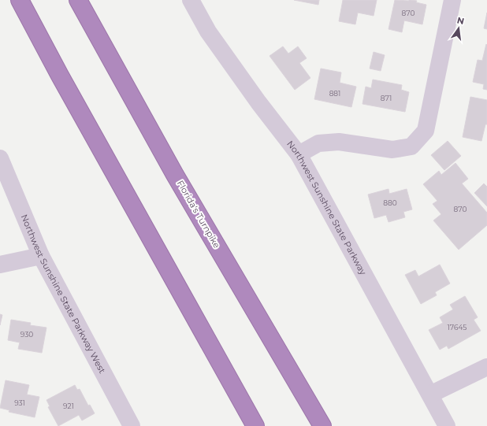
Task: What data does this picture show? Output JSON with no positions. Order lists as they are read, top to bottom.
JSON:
{
  "streets": {
    "highway": ["Florida's Turnpike"],
    "street": ["Northwest Sunshine State Parkway", "Northwest Sunshine State Parkway West"]
  },
  "house_numbers": [
    "870",
    "881",
    "871",
    "880",
    "870",
    "17645",
    "930",
    "931",
    "921"
  ],
  "north": "top"
}
